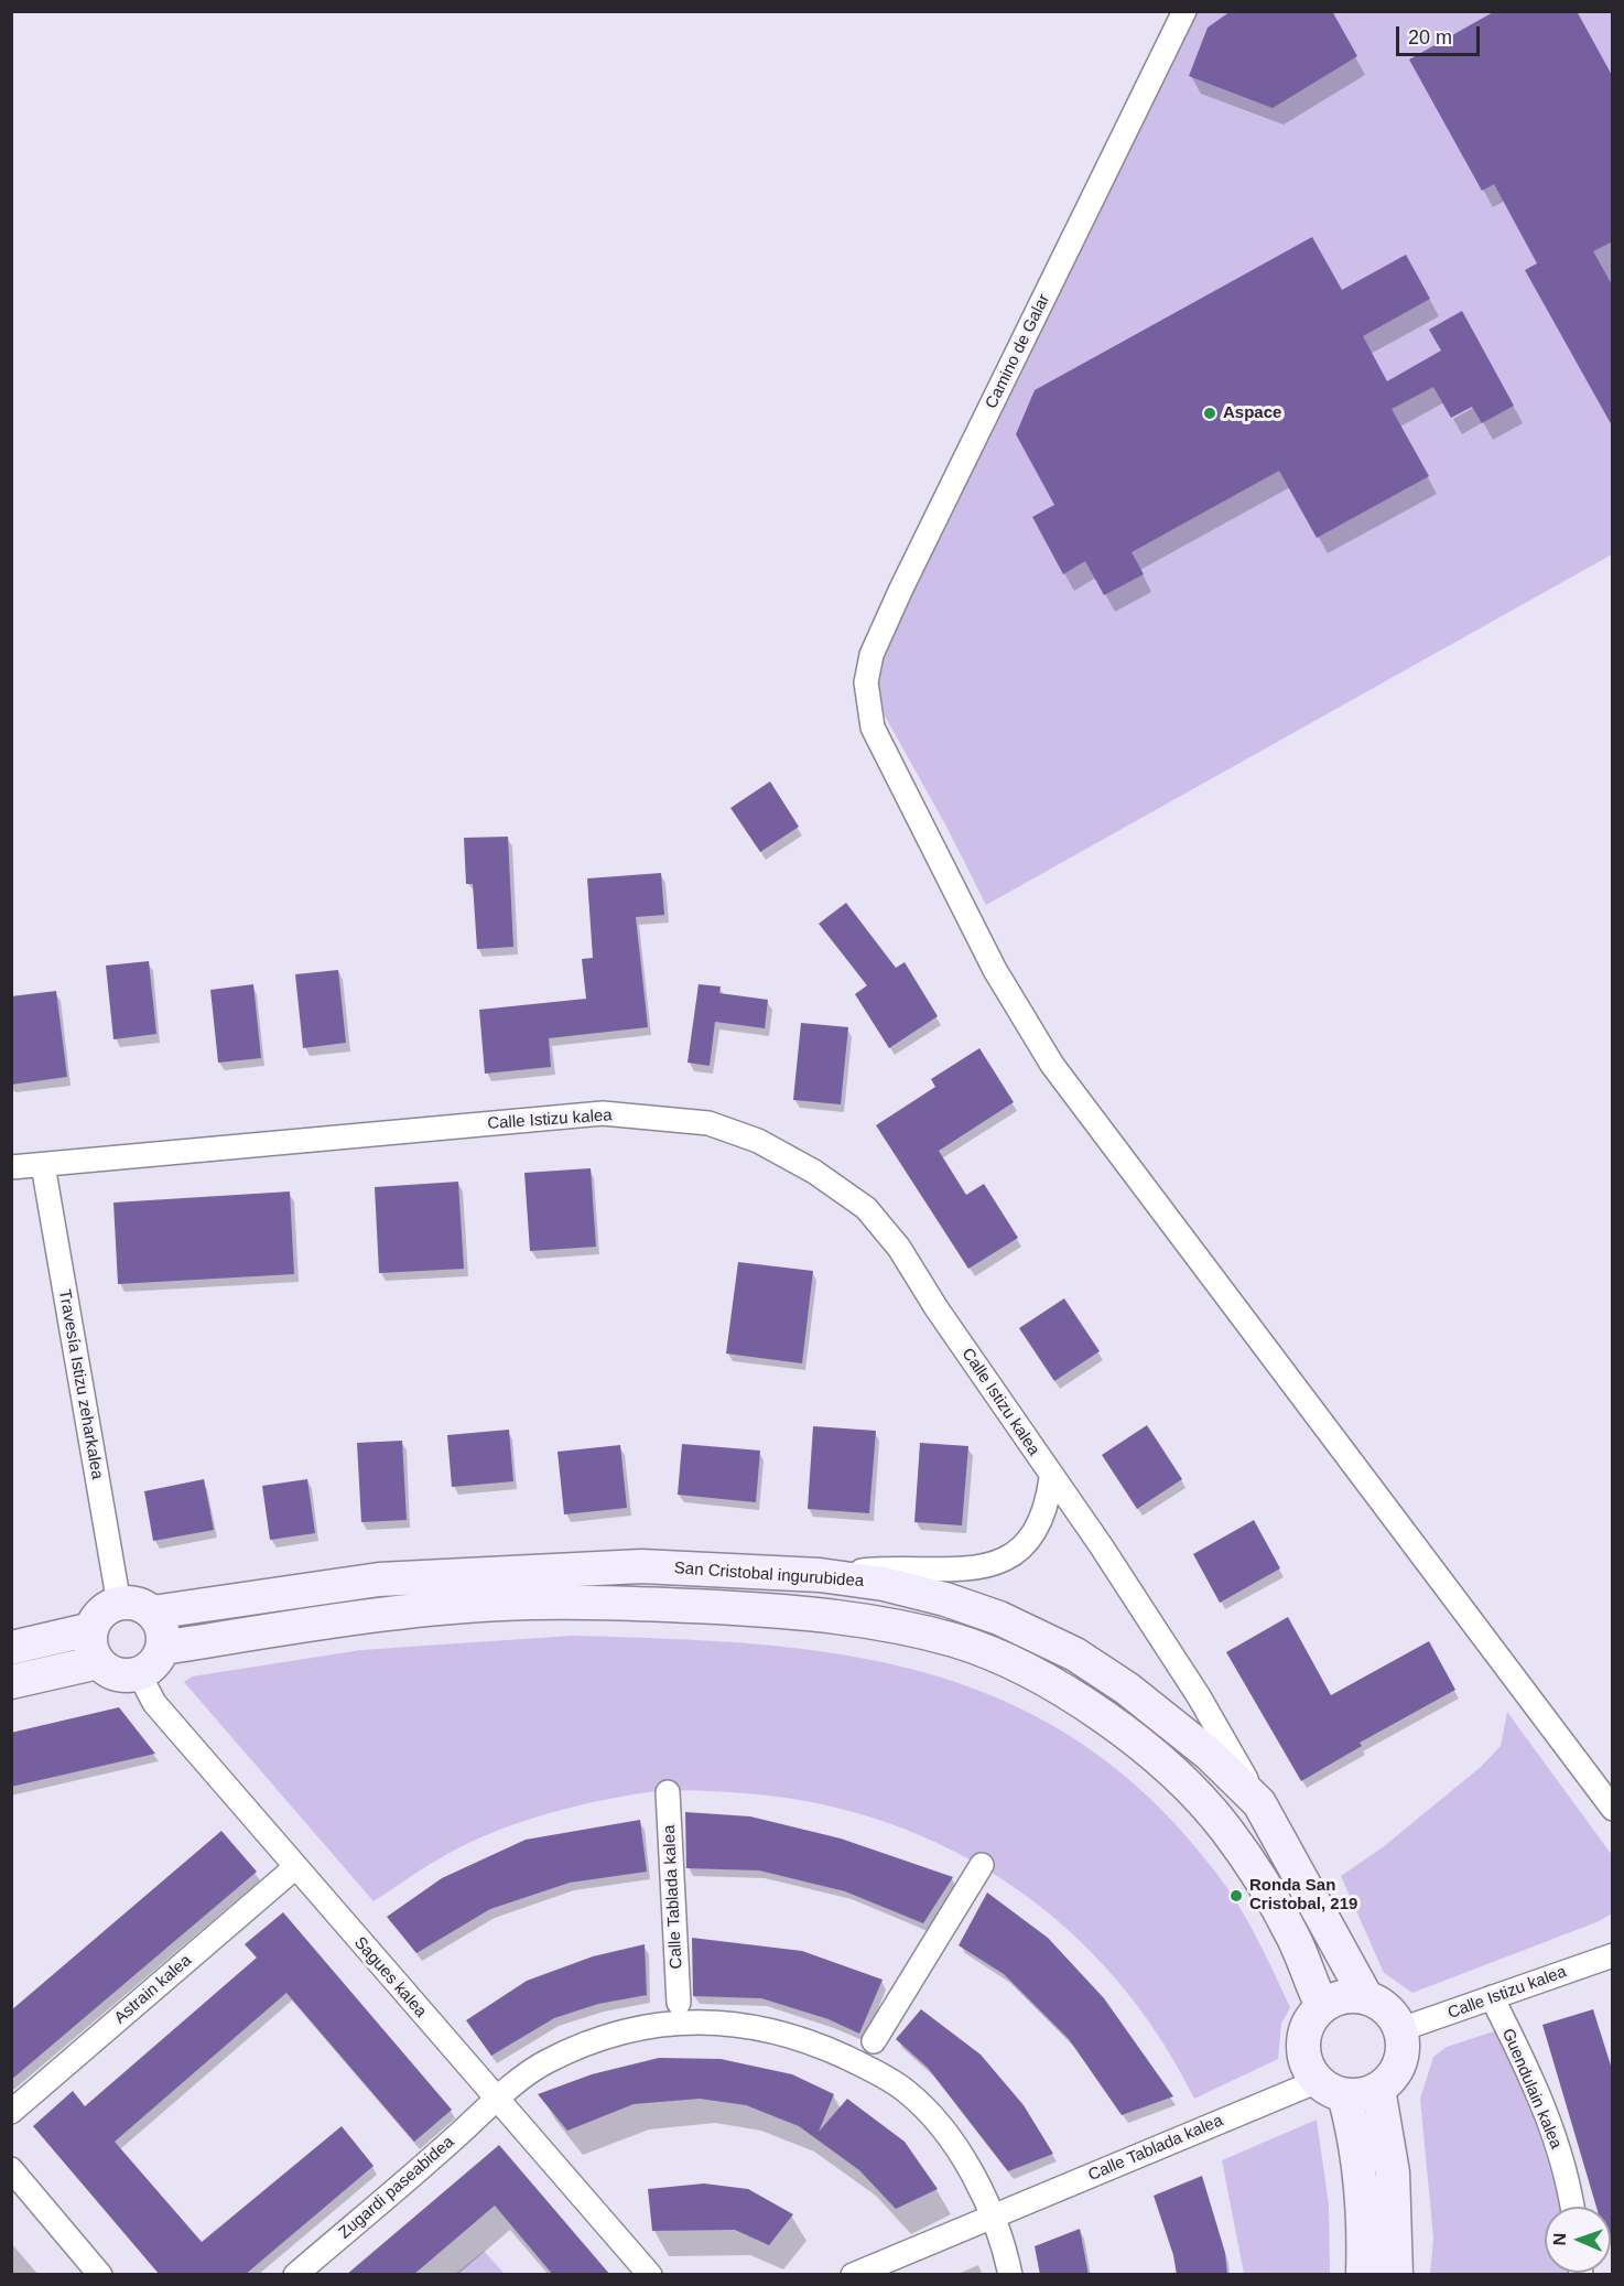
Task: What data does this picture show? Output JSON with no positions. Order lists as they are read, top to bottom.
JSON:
{
  "streets": {
    "street": [
      "Camino de Galar",
      "Calle Istizu kalea",
      "Travesía Istizu zeharkalea",
      "San Cristobal ingurubidea",
      "Calle Tablada kalea",
      "Sagues kalea",
      "Astrain kalea",
      "Guendulain kalea",
      "Zugardi paseabidea"
    ]
  },
  "crossings": [
    ["Calle Istizu kalea", "Travesía Istizu zeharkalea"],
    ["Calle Istizu kalea", "San Cristobal ingurubidea"],
    ["Calle Istizu kalea", "Calle Tablada kalea"],
    ["Calle Istizu kalea", "Guendulain kalea"],
    ["Travesía Istizu zeharkalea", "San Cristobal ingurubidea"],
    ["Travesía Istizu zeharkalea", "Sagues kalea"],
    ["San Cristobal ingurubidea", "Calle Tablada kalea"],
    ["San Cristobal ingurubidea", "Sagues kalea"],
    ["Sagues kalea", "Astrain kalea"],
    ["Sagues kalea", "Zugardi paseabidea"]
  ],
  "places": ["Aspace", "Ronda San Cristobal, 219"],
  "scale_bar": "20 m",
  "north": "left"
}
